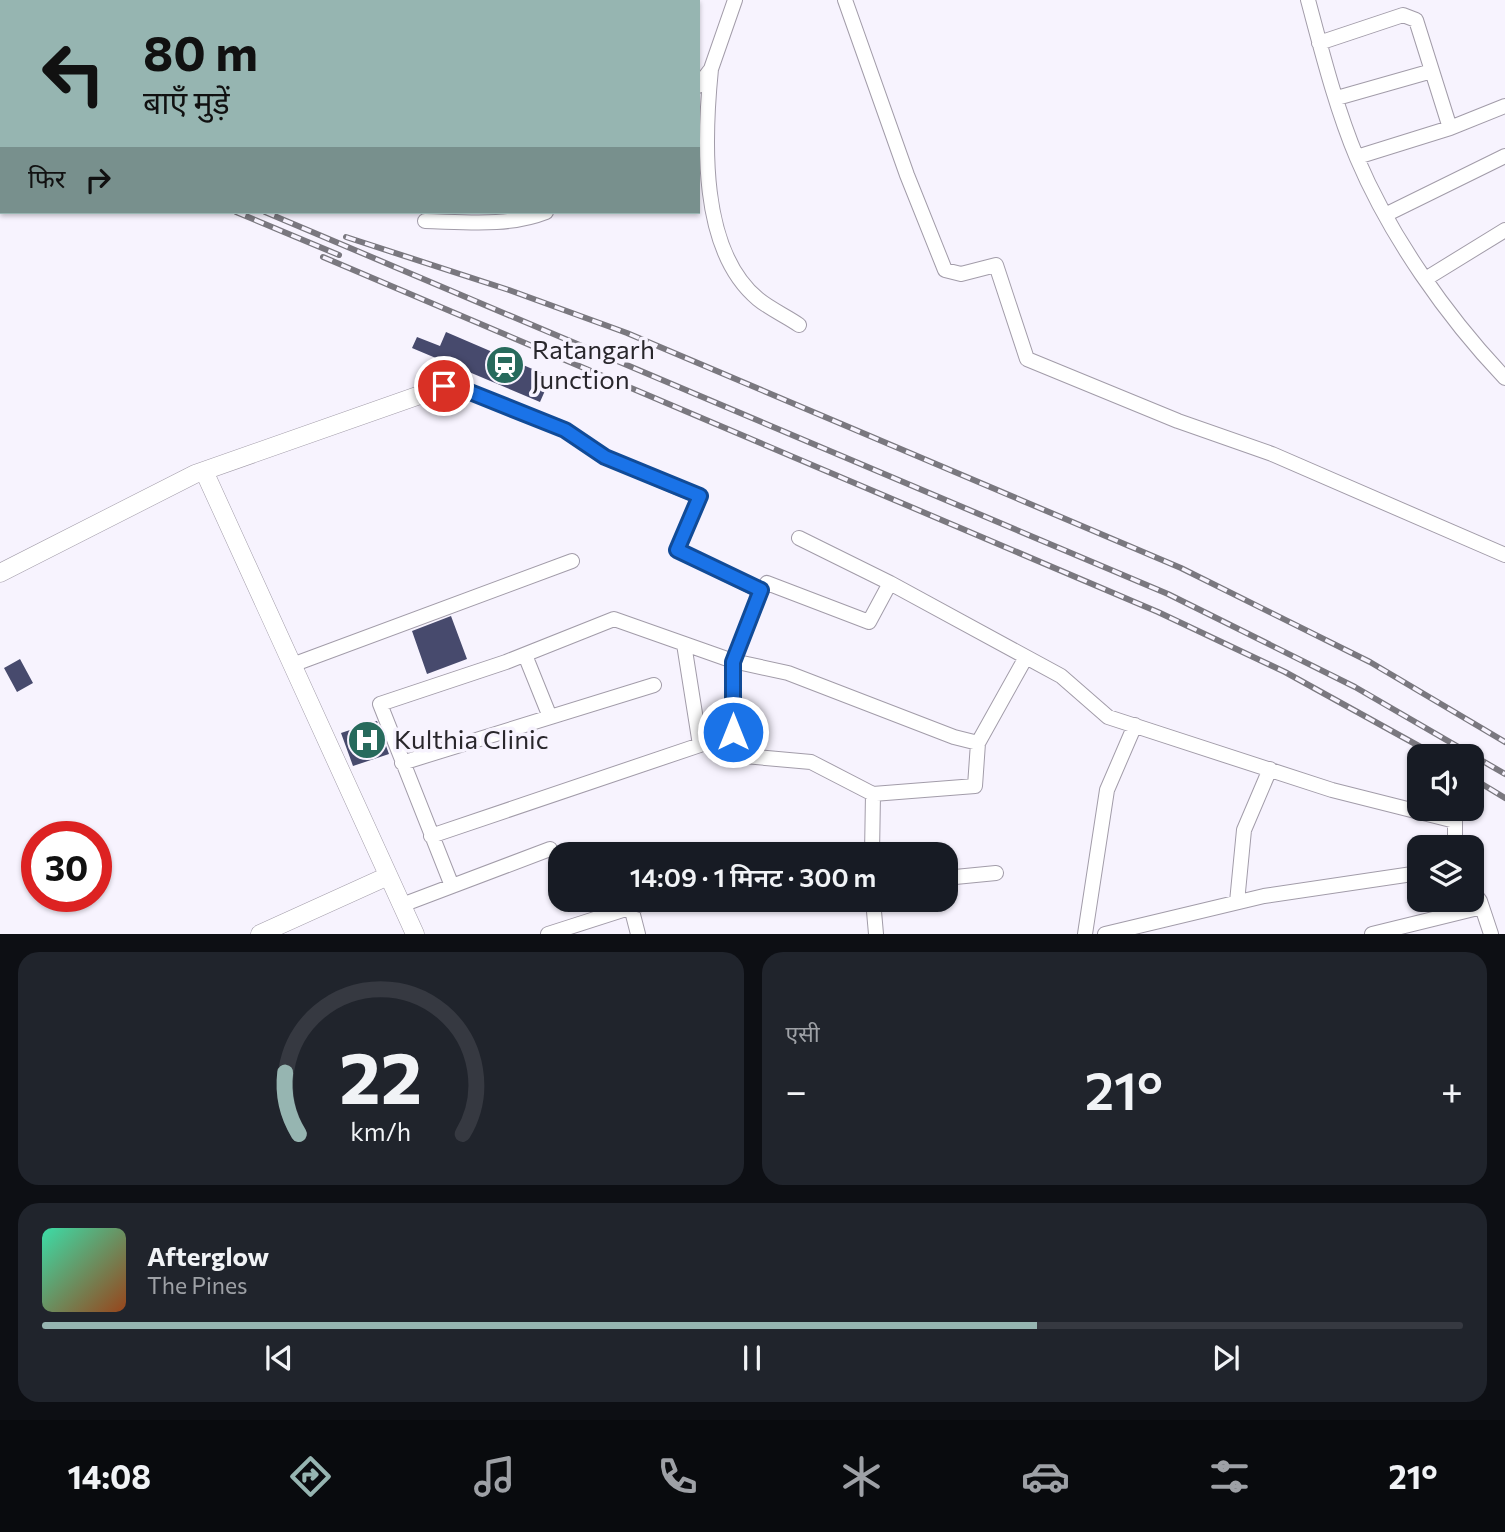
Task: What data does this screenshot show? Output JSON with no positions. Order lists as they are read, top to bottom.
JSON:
{
  "places": {
    "station": ["Ratangarh Junction"],
    "hospital": ["Kulthia Clinic"]
  },
  "page": {
    "turn": ["80 m", "बाएँ मुड़ें"],
    "then": "फिर",
    "limit": "30",
    "trip": "14:09 · 1 मिनट · 300 m",
    "tile": "एसी",
    "heat": ["−", "21°", "+"],
    "song": ["Afterglow", "The Pines"],
    "tabs": ["14:08", "21°"],
    "gauge": ["22", "km/h"]
  }
}
